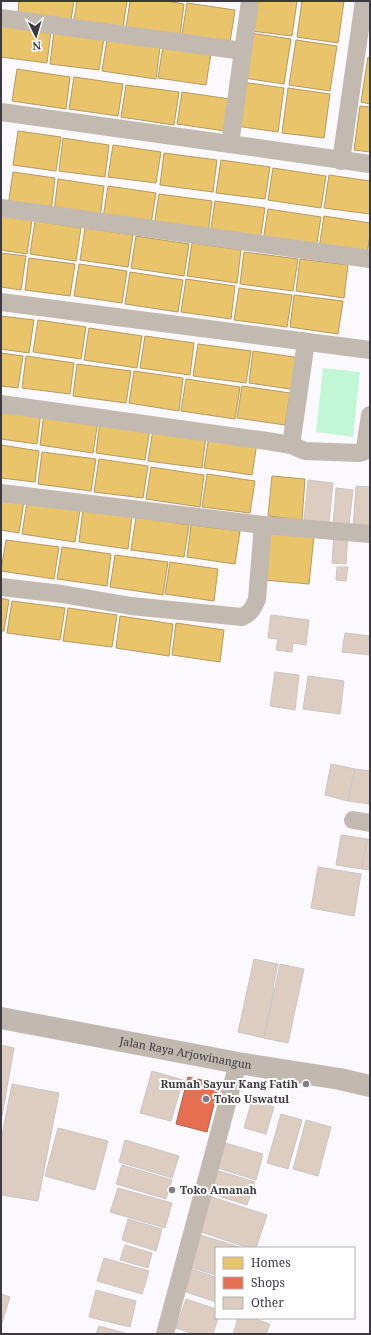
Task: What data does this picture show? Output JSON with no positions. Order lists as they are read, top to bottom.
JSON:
{
  "streets": {
    "main road": ["Jalan Raya Arjowinangun"]
  },
  "places": ["Rumah Sayur Kang Fatih", "Toko Uswatul", "Toko Amanah"],
  "legend": ["Homes", "Shops", "Other"],
  "north": "bottom"
}
